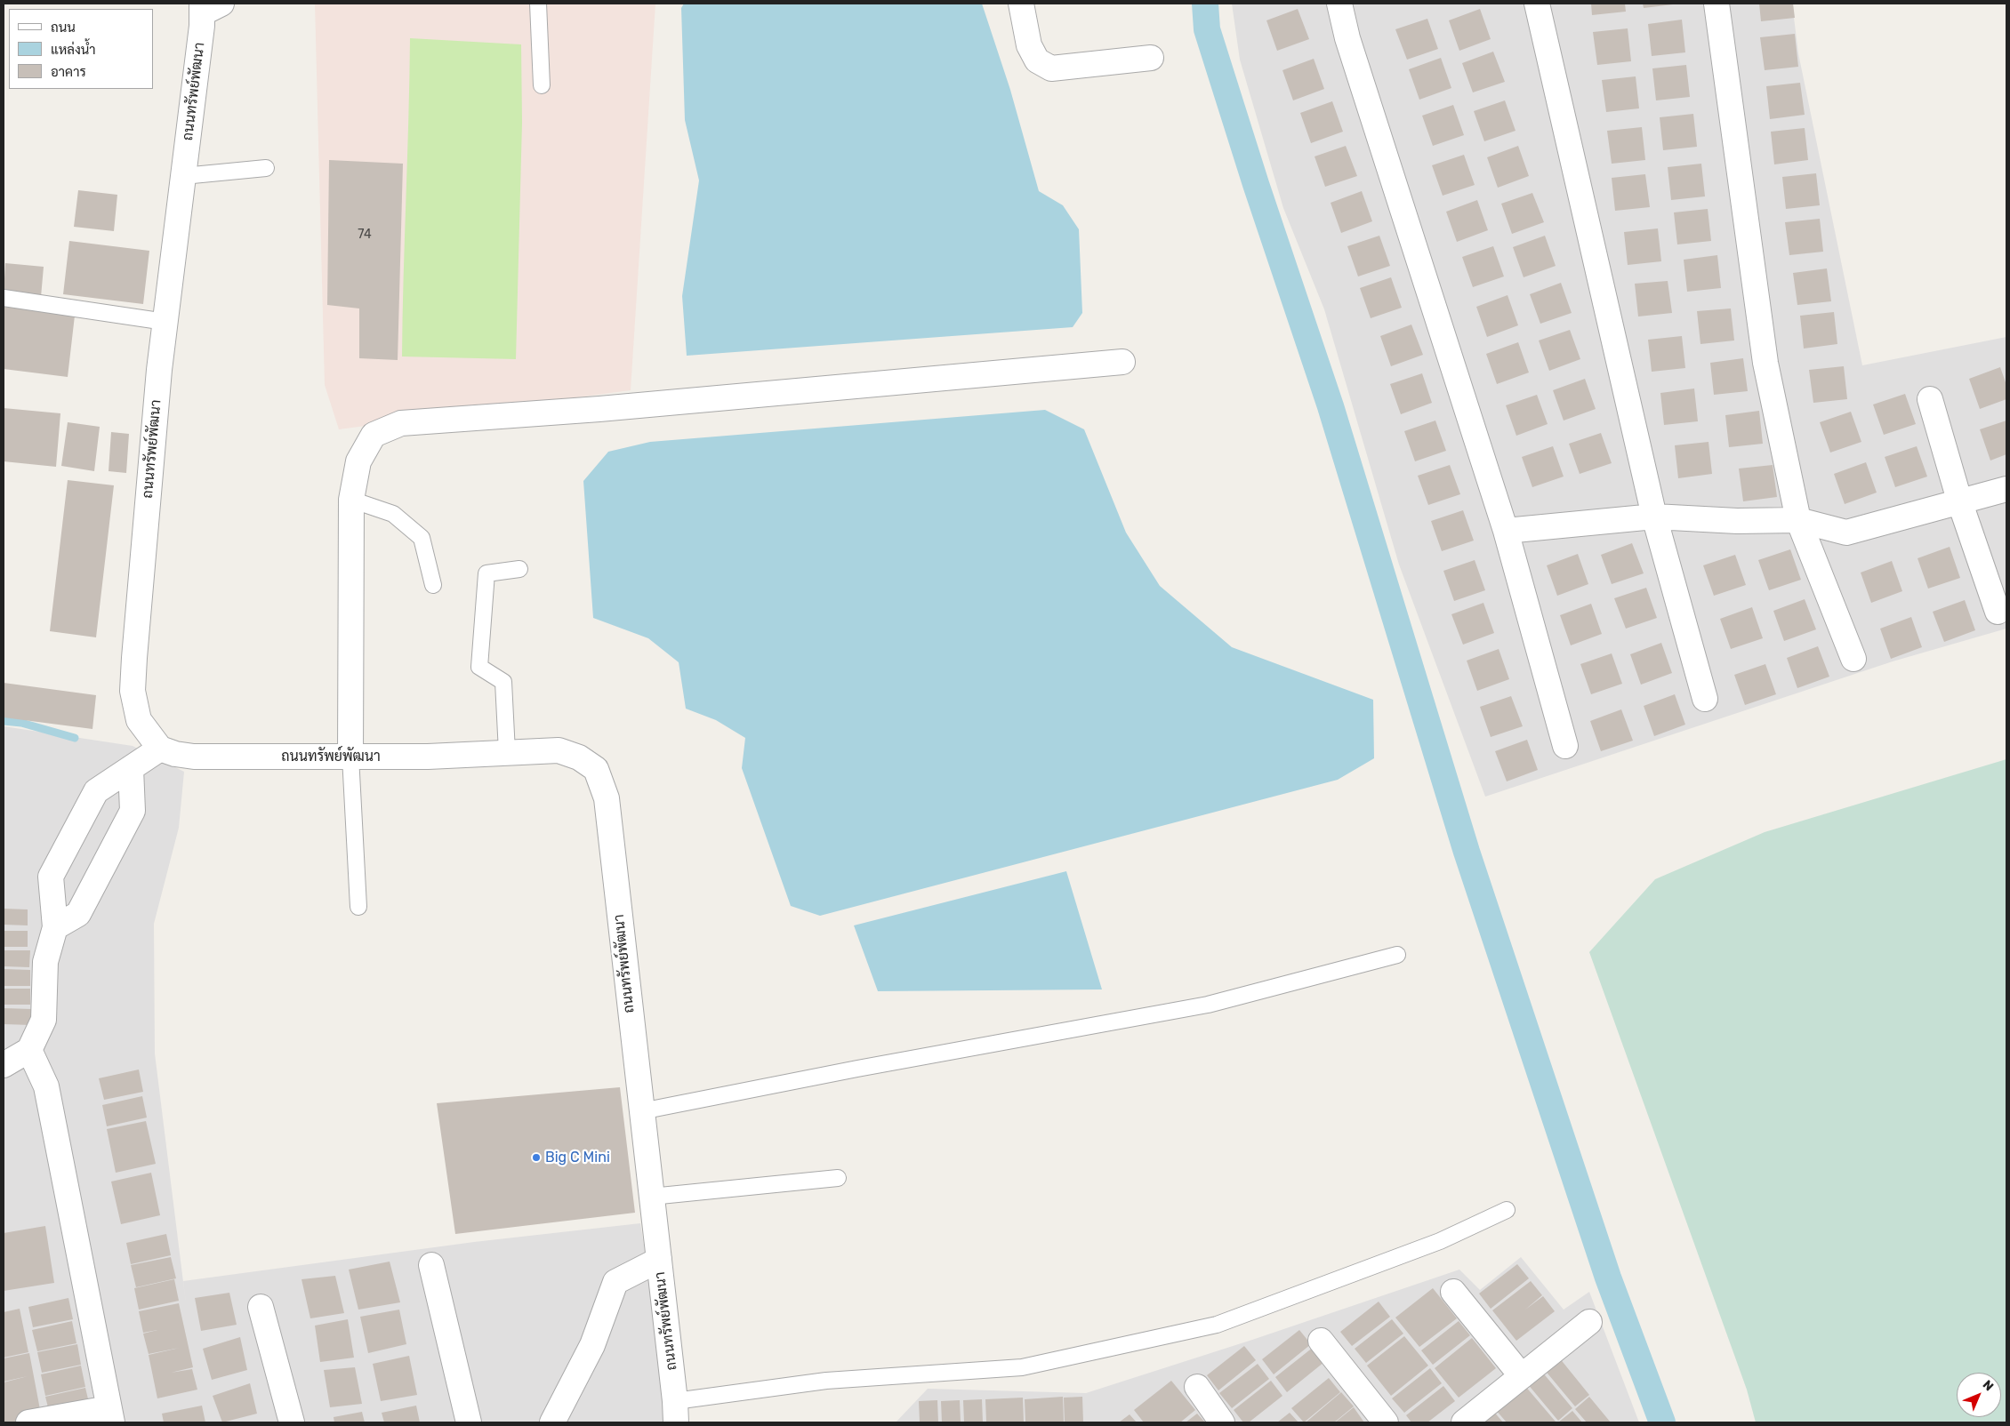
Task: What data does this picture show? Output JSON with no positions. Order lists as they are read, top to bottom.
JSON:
{
  "streets": {
    "street": ["ถนนทรัพย์พัฒนา"]
  },
  "places": ["Big C Mini"],
  "house_numbers": ["74"],
  "legend": ["ถนน", "แหล่งน้ำ", "อาคาร"],
  "north": "top right"
}
